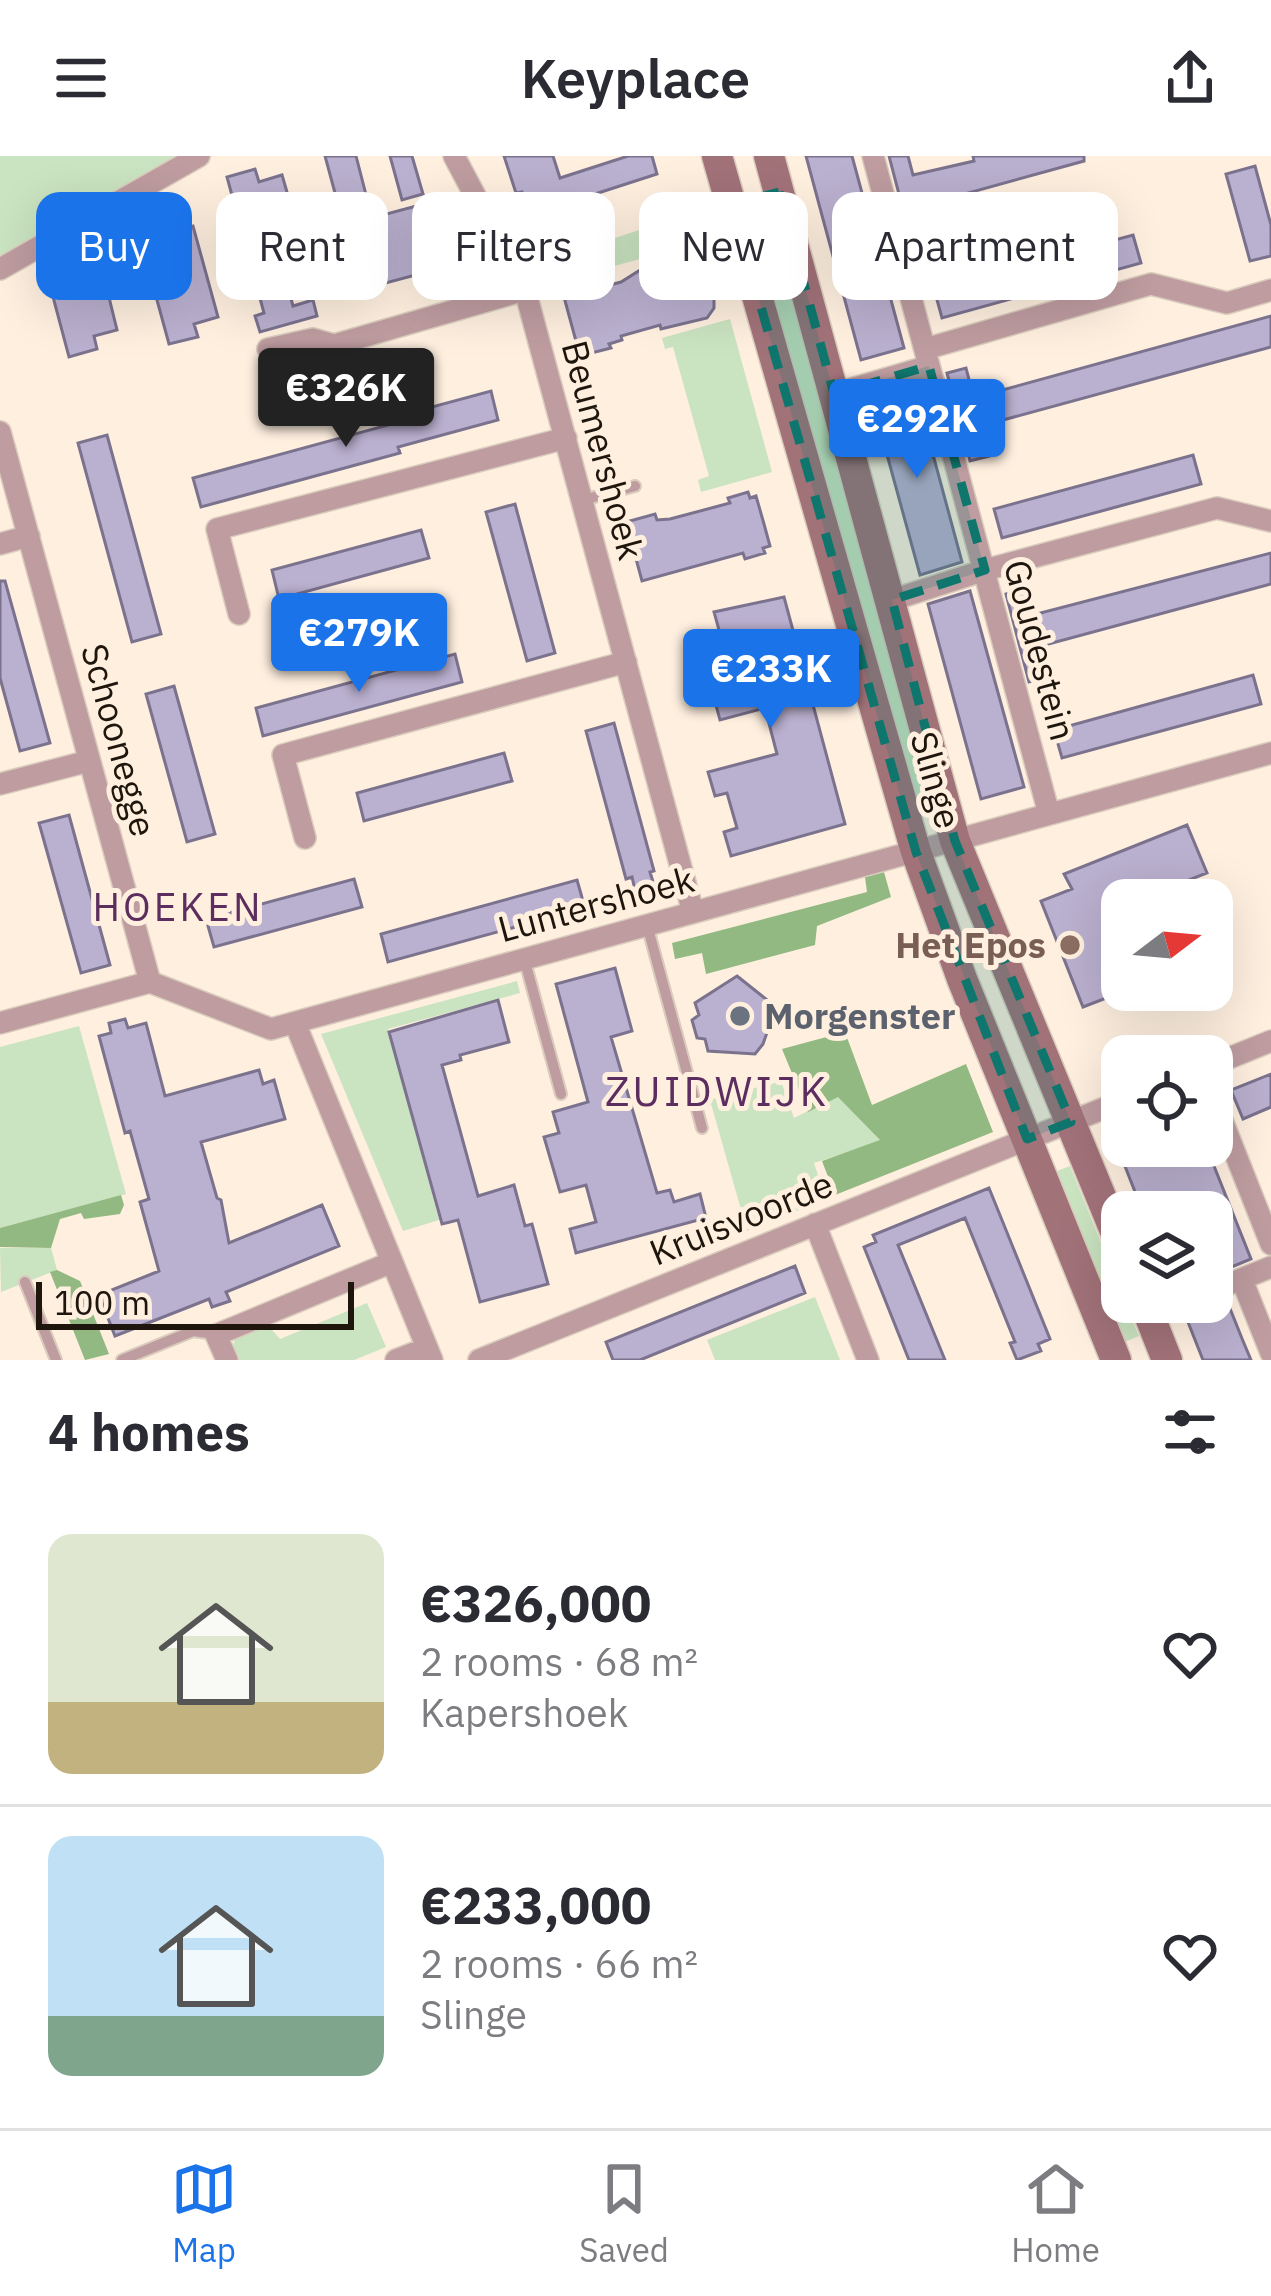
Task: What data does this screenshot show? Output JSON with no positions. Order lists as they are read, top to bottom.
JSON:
{
  "streets": {
    "main road": ["Slinge"],
    "street": [
      "Beumershoek",
      "Goudestein",
      "Schoonegge",
      "Luntershoek",
      "Kruisvoorde"
    ]
  },
  "crossings": [
    ["Beumershoek", "Luntershoek"],
    ["Goudestein", "Luntershoek"],
    ["Slinge", "Luntershoek"],
    ["Slinge", "Kruisvoorde"]
  ],
  "districts": ["HOEKEN", "ZUIDWIJK"],
  "places": ["Het Epos", "Morgenster"],
  "scale_bar": "100 m",
  "north": "right",
  "page": {
    "header": "Keyplace",
    "chip": [
      "Buy",
      "Rent",
      "Filters",
      "New",
      "Apartment"
    ],
    "price": [
      "€326K",
      "€292K",
      "€279K",
      "€233K"
    ],
    "scale": "100 m",
    "heading": "4 homes",
    "list": [
      {
        "name": "€326,000",
        "note": "2 rooms · 68 m² · Kapershoek"
      },
      {
        "name": "€233,000",
        "note": "2 rooms · 66 m² · Slinge"
      }
    ],
    "tabs": ["Map", "Saved", "Home"]
  }
}
